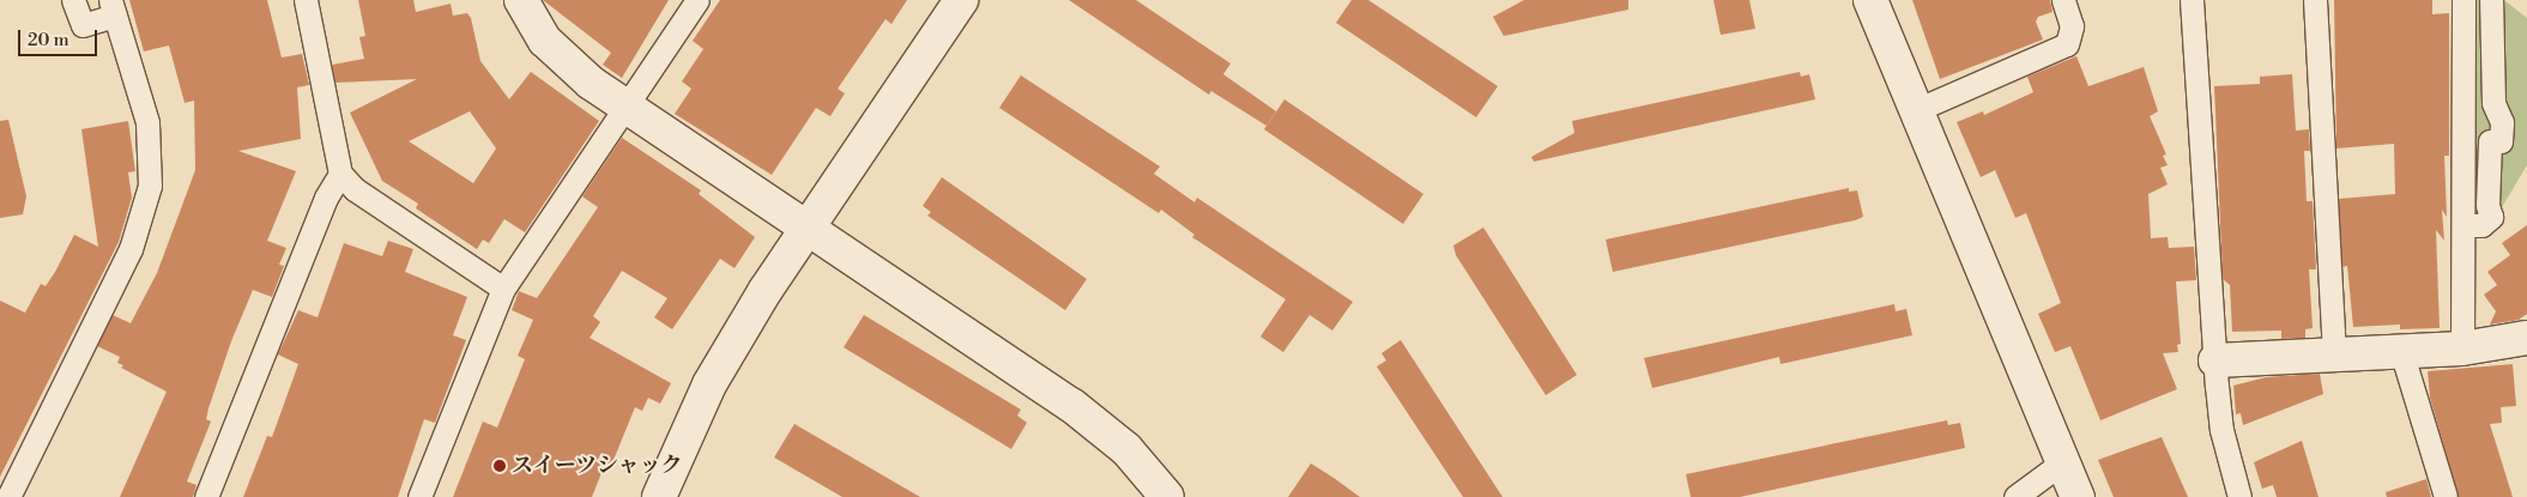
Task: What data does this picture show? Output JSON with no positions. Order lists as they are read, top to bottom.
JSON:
{
  "places": ["スイーツシャック"],
  "scale_bar": "20 m"
}
